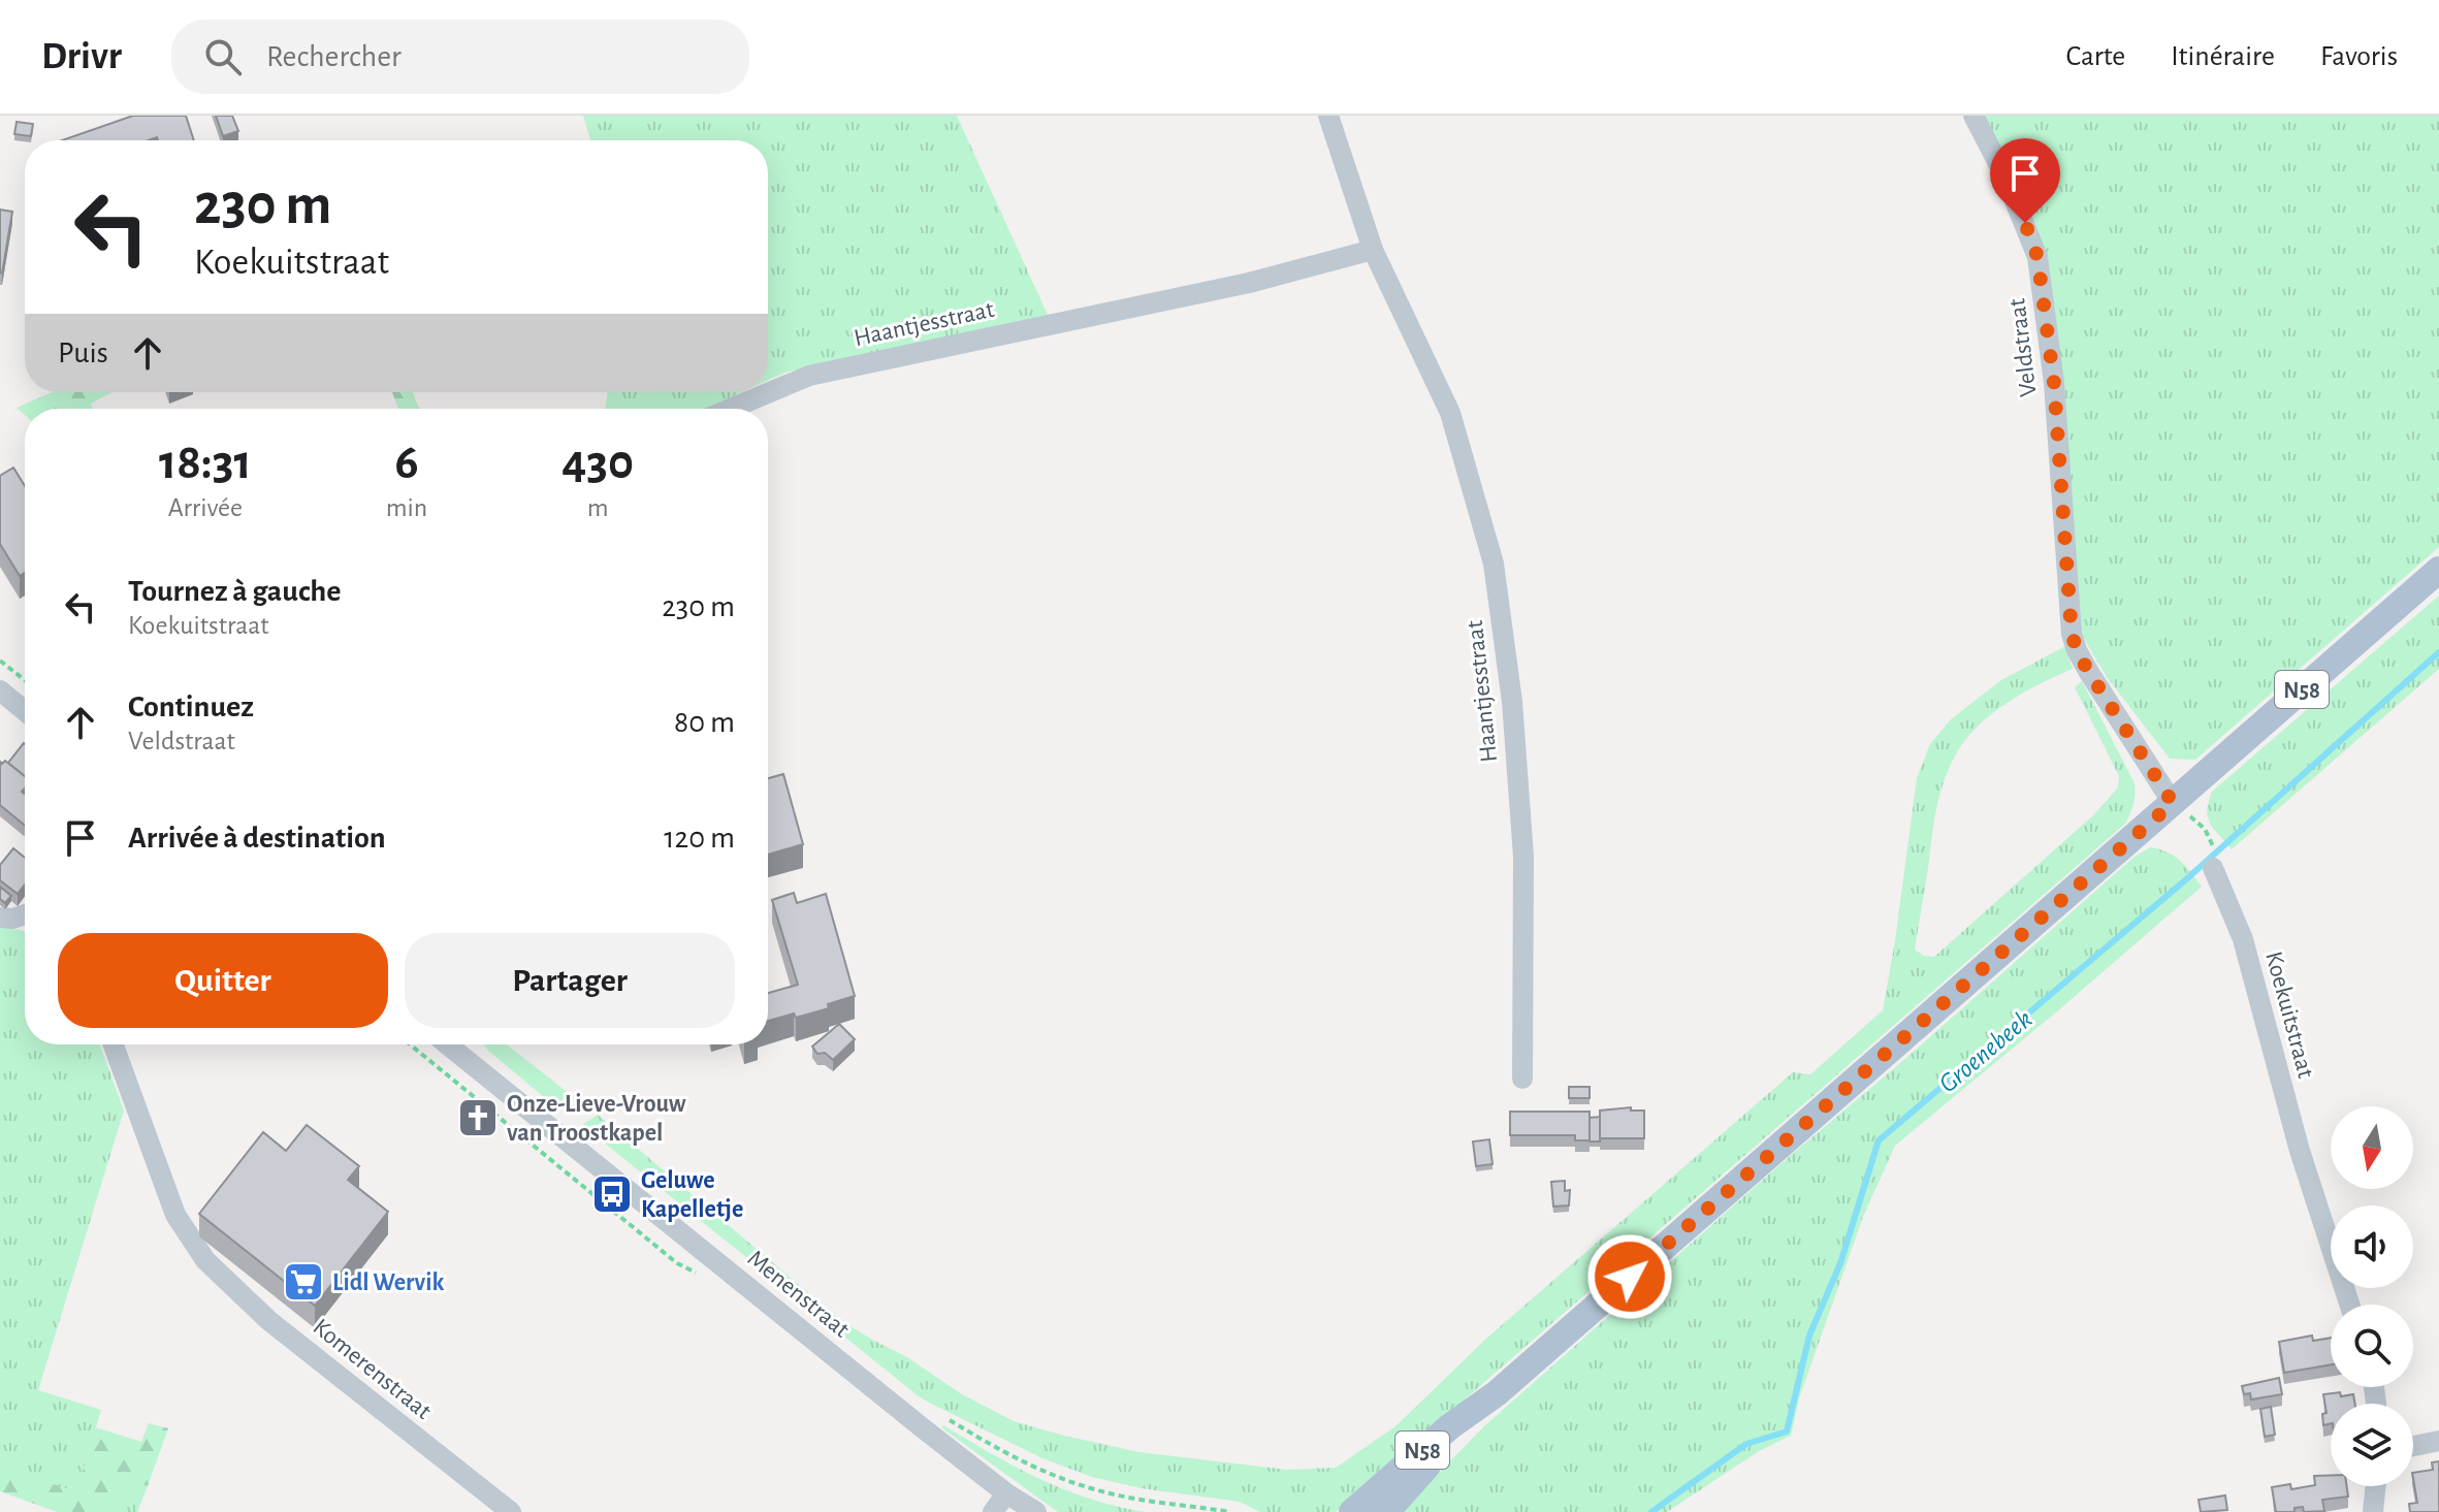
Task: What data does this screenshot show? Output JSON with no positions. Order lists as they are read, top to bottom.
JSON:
{
  "streets": {
    "main road": ["N58"],
    "street": [
      "Haantjesstraat",
      "Veldstraat",
      "Koekuitstraat",
      "Menenstraat",
      "Komerenstraat"
    ]
  },
  "crossings": [
    ["Veldstraat", "N58"]
  ],
  "water": ["Groenebeek"],
  "places": {
    "church": ["Onze-Lieve-Vrouw van Troostkapel"],
    "bus stop": ["Geluwe Kapelletje"],
    "supermarket": ["Lidl Wervik"]
  },
  "north": "bottom",
  "page": {
    "header": "Drivr",
    "search": "Rechercher",
    "nav": ["Carte", "Itinéraire", "Favoris"],
    "turn": ["230 m", "Koekuitstraat"],
    "then": "Puis",
    "eta": [
      "18:31",
      "Arrivée",
      "6",
      "min",
      "430",
      "m"
    ],
    "list": [
      {
        "name": "Tournez à gauche",
        "note": "Koekuitstraat",
        "value": "230 m"
      },
      {
        "name": "Continuez",
        "note": "Veldstraat",
        "value": "80 m"
      },
      {
        "name": "Arrivée à destination",
        "value": "120 m"
      }
    ],
    "buttons": ["Quitter", "Partager"]
  }
}
